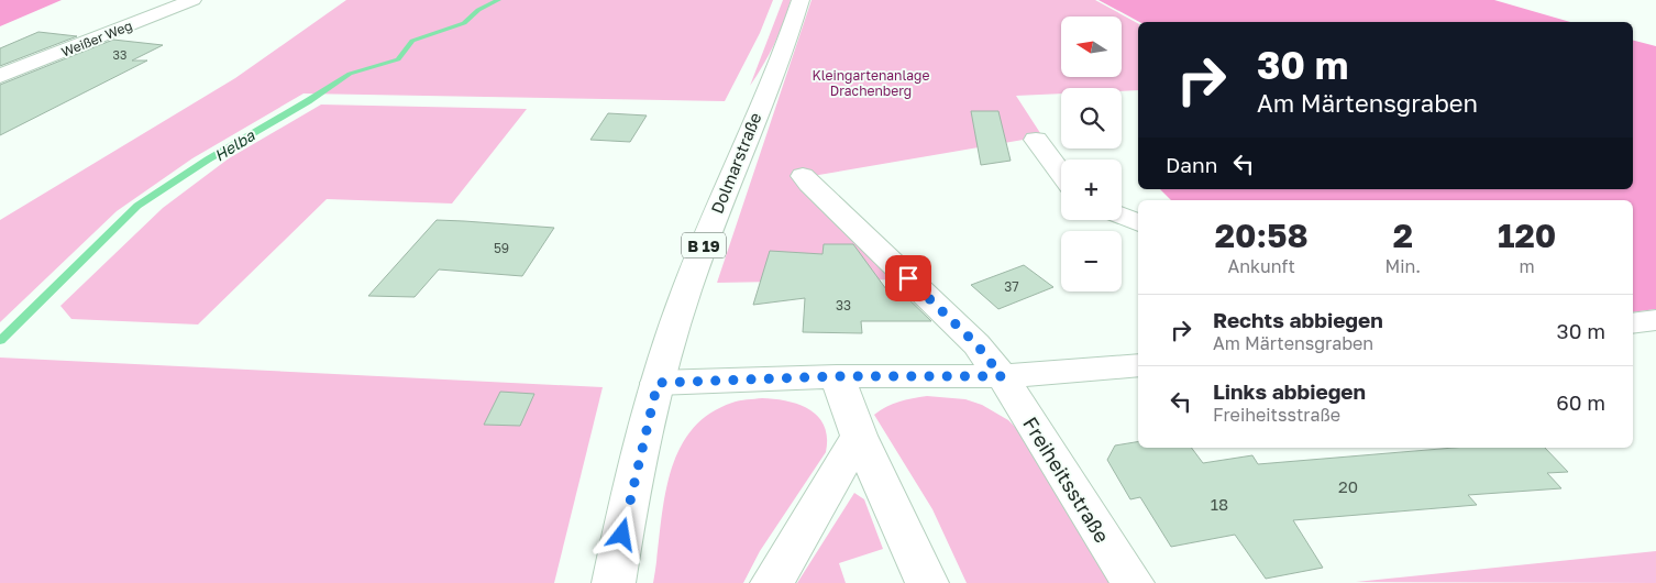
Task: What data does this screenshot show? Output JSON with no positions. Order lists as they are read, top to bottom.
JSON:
{
  "streets": {
    "street": [
      "Weißer Weg",
      "Dolmarstraße",
      "B 19",
      "Freiheitsstraße"
    ]
  },
  "water": ["Helba"],
  "parks": ["Kleingartenanlage Drachenberg"],
  "house_numbers": [
    "33",
    "59",
    "37",
    "33",
    "20",
    "18"
  ],
  "north": "left",
  "page": {
    "map_buttons": ["+", "−"],
    "turn": ["30 m", "Am Märtensgraben"],
    "then": "Dann",
    "eta": [
      "20:58",
      "Ankunft",
      "2",
      "Min.",
      "120",
      "m"
    ],
    "list": [
      {
        "name": "Rechts abbiegen",
        "note": "Am Märtensgraben",
        "value": "30 m"
      },
      {
        "name": "Links abbiegen",
        "note": "Freiheitsstraße",
        "value": "60 m"
      }
    ]
  }
}
